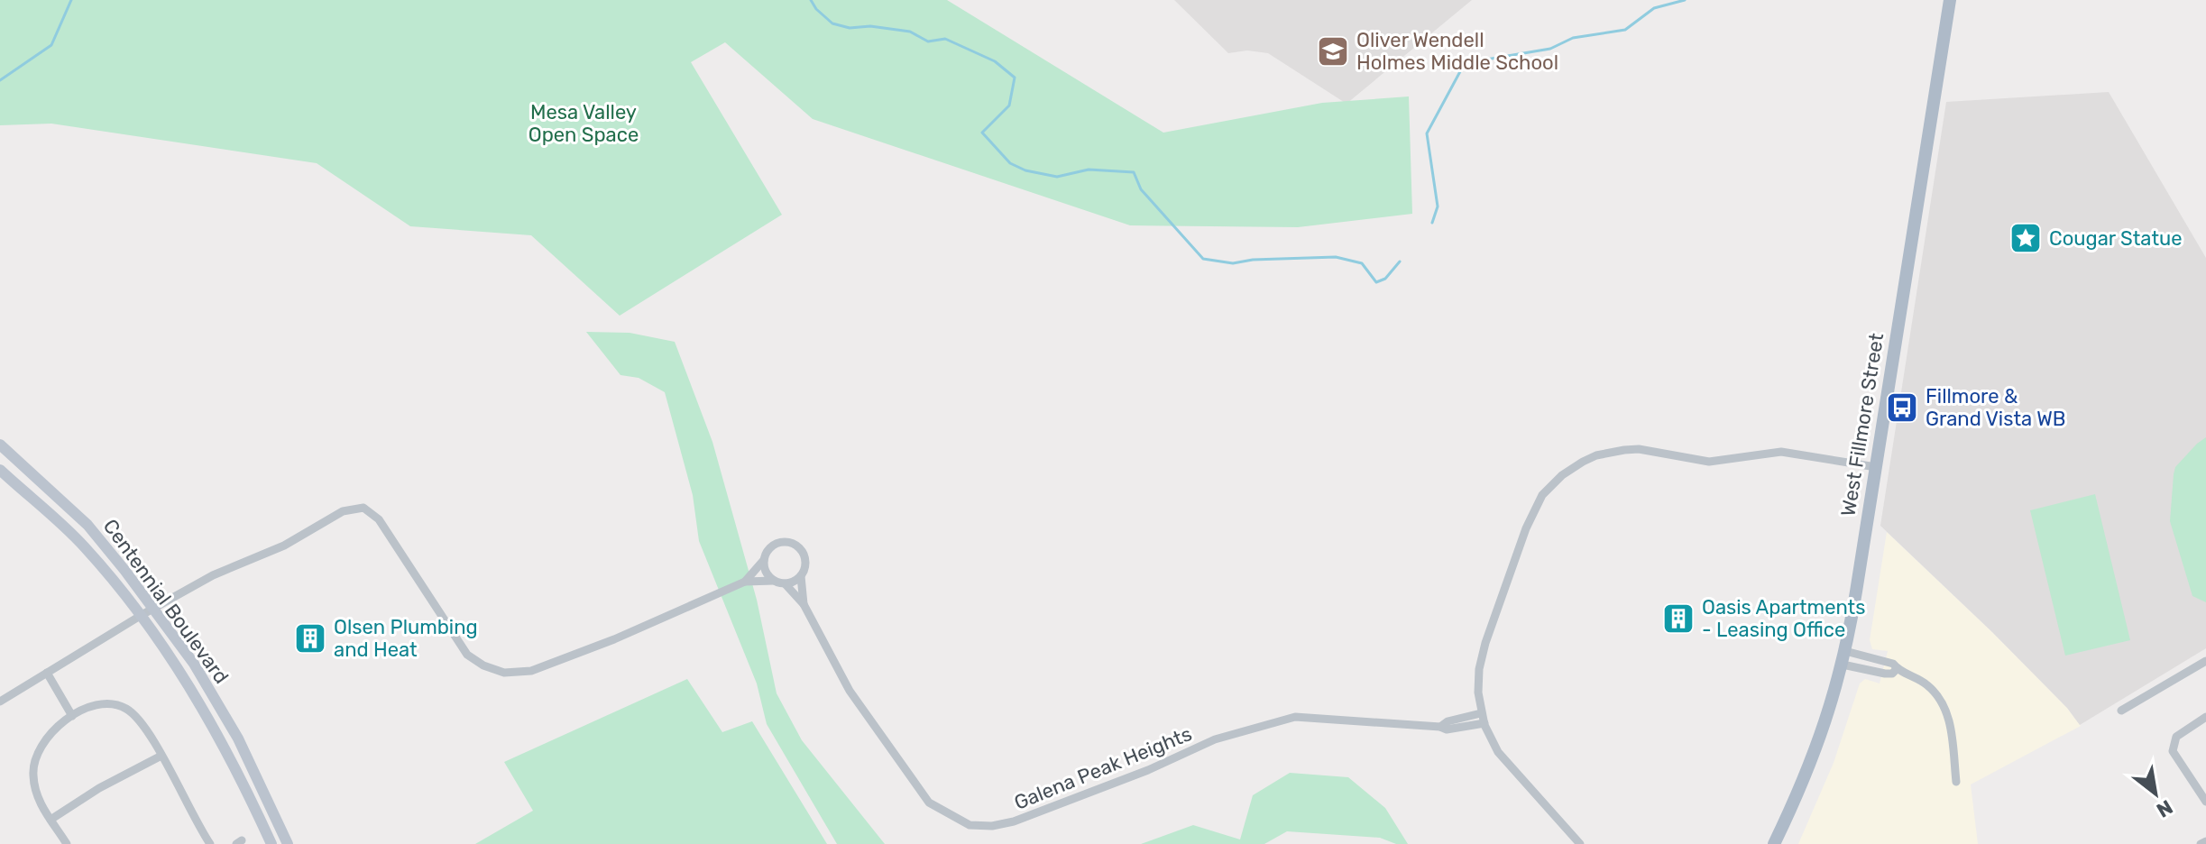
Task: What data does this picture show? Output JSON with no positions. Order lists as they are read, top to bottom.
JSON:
{
  "streets": {
    "main road": ["West Fillmore Street", "Centennial Boulevard"],
    "street": ["Galena Peak Heights"]
  },
  "parks": ["Mesa Valley Open Space"],
  "places": {
    "school or university": ["Oliver Wendell Holmes Middle School"],
    "place": ["Cougar Statue"],
    "bus stop": ["Fillmore & Grand Vista WB"],
    "building": ["Oasis Apartments - Leasing Office", "Olsen Plumbing and Heat"]
  },
  "north": "bottom right"
}
